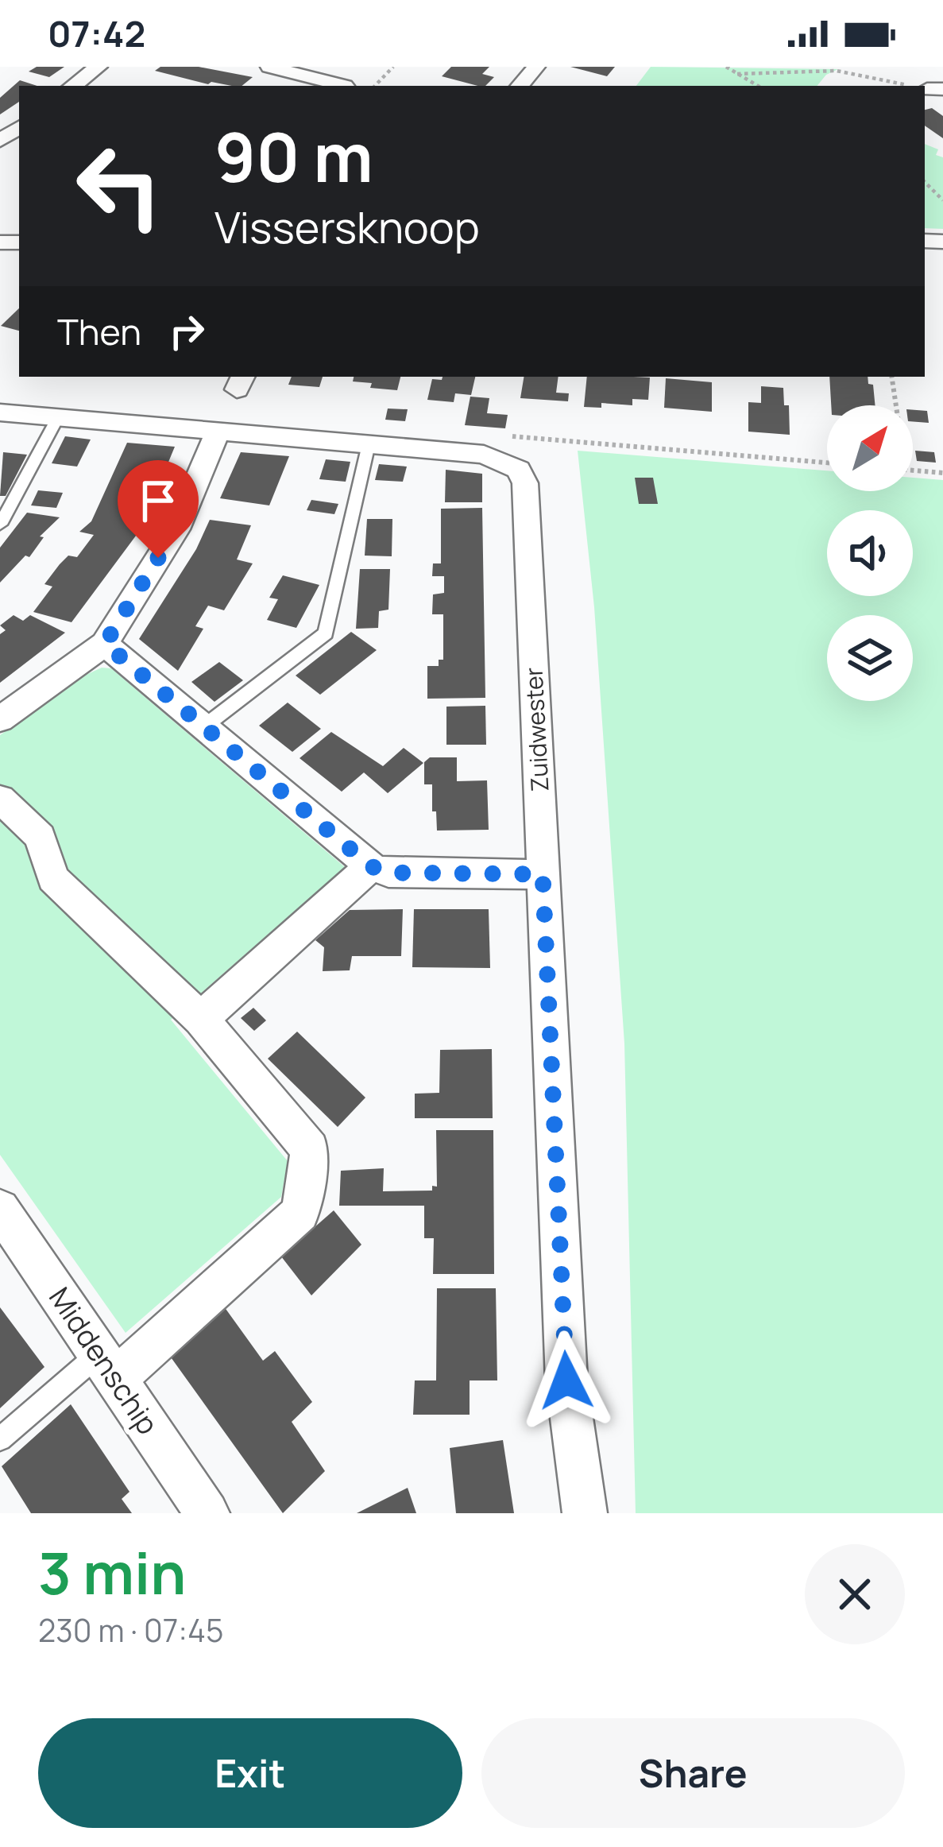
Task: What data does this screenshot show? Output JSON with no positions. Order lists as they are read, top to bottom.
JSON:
{
  "streets": {
    "street": ["Zuidwester", "Middenschip"]
  },
  "north": "top right",
  "page": {
    "status": "07:42",
    "turn": ["90 m", "Vissersknoop"],
    "then": "Then",
    "heading": ["3 min", "230 m · 07:45"],
    "buttons": ["Exit", "Share"]
  }
}
